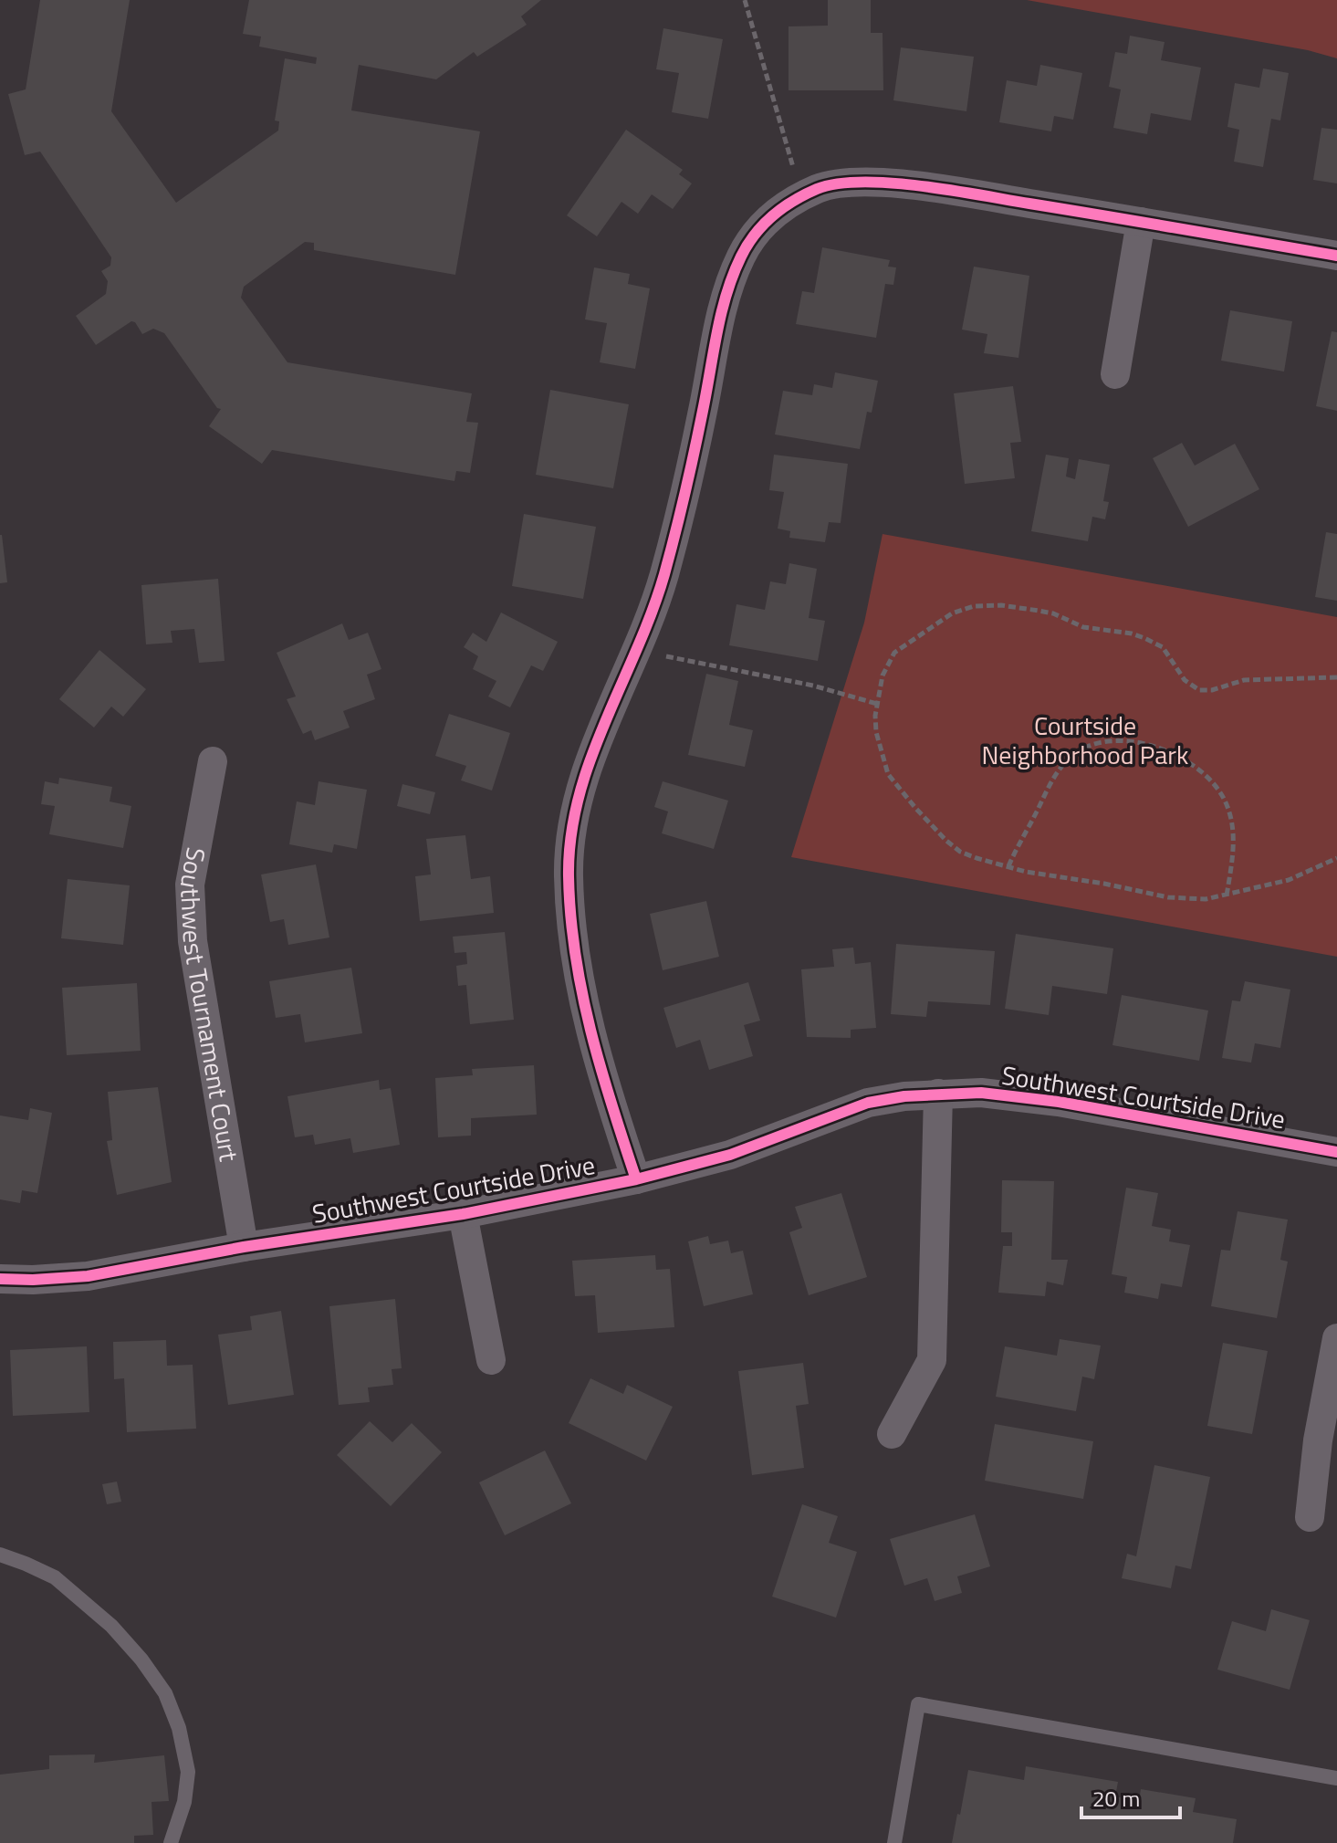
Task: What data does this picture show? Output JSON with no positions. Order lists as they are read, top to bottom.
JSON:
{
  "streets": {
    "street": ["Southwest Tournament Court", "Southwest Courtside Drive"]
  },
  "crossings": [
    ["Southwest Tournament Court", "Southwest Courtside Drive"]
  ],
  "parks": ["Courtside Neighborhood Park"],
  "scale_bar": "20 m"
}
